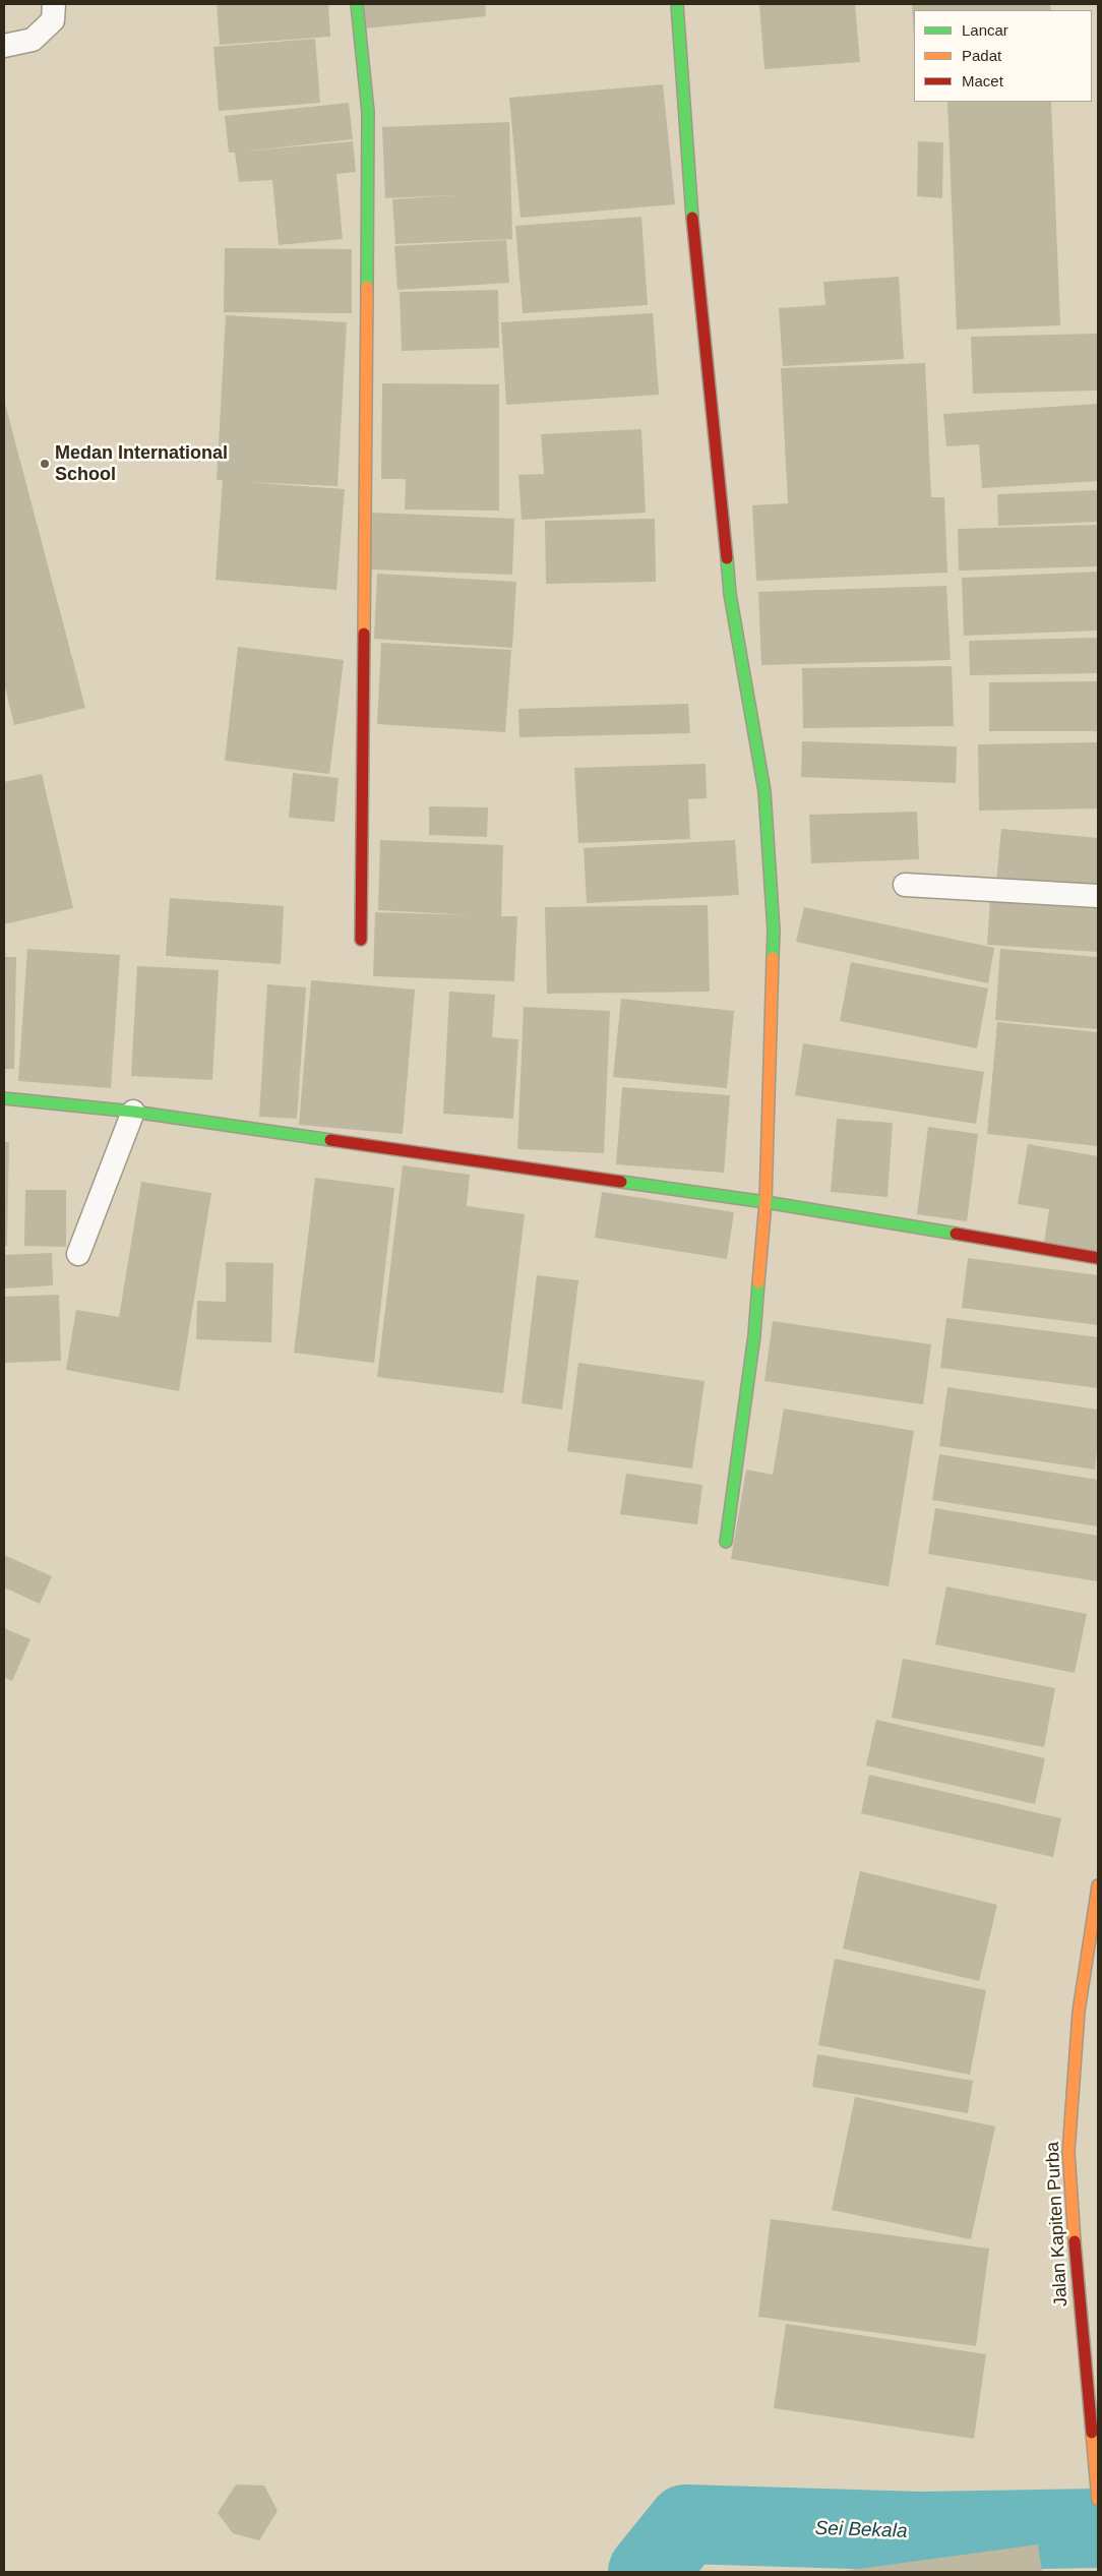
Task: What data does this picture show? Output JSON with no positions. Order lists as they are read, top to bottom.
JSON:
{
  "streets": {
    "street": ["Jalan Kapiten Purba"]
  },
  "water": ["Sei Bekala"],
  "places": ["Medan International School"],
  "legend": ["Lancar", "Padat", "Macet"]
}
